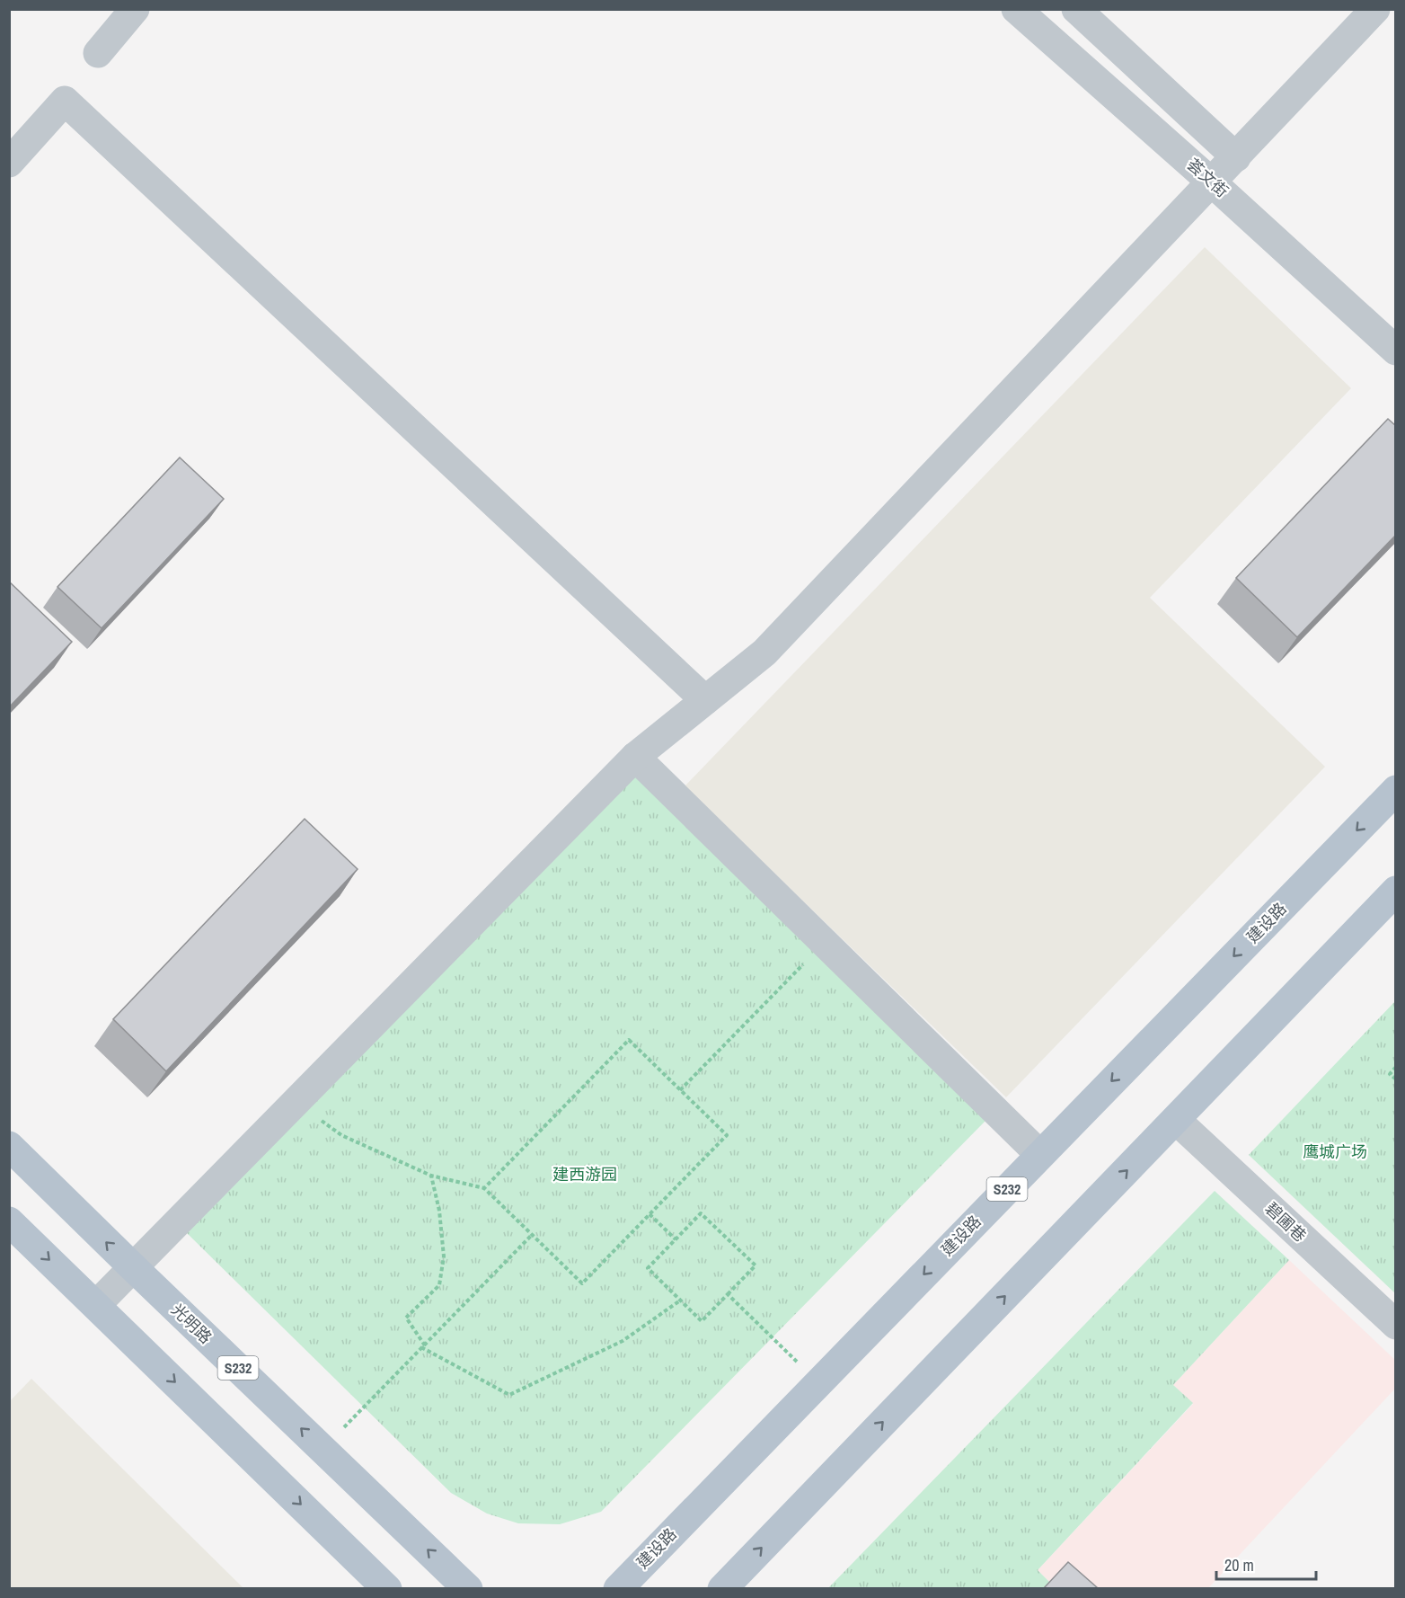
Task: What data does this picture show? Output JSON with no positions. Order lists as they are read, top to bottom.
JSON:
{
  "streets": {
    "main road": ["建设路", "S232", "光明路"],
    "street": ["荟文街", "碧圃巷"]
  },
  "parks": ["鹰城广场", "建西游园"],
  "scale_bar": "20 m"
}
